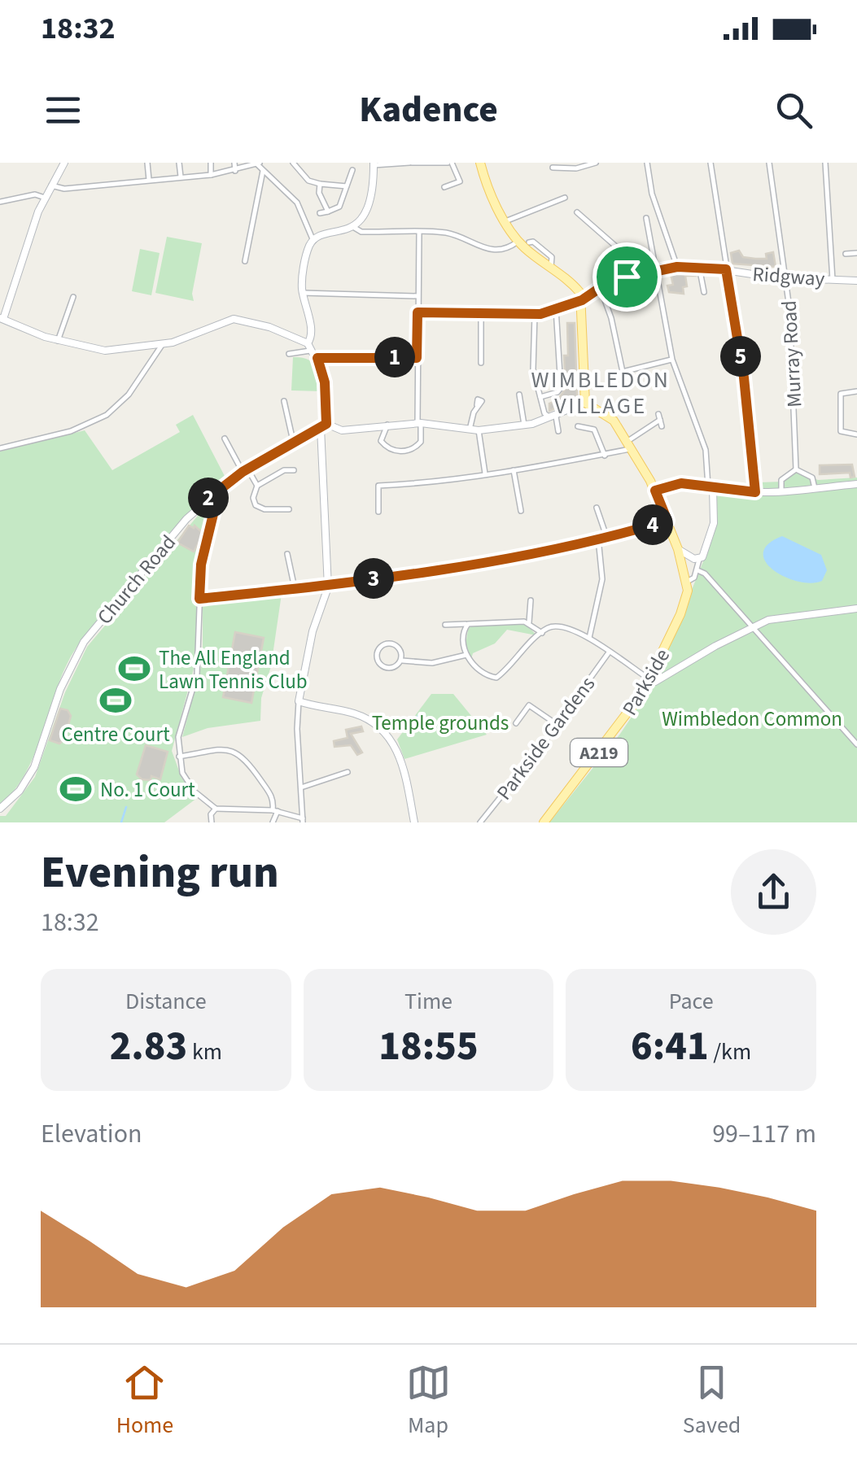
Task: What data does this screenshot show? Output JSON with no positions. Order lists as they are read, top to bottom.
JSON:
{
  "streets": {
    "main road": ["Parkside", "A219"],
    "street": [
      "Ridgway",
      "Murray Road",
      "Church Road",
      "Parkside Gardens"
    ]
  },
  "crossings": [
    ["Ridgway", "Murray Road"],
    ["Parkside", "A219"]
  ],
  "districts": ["WIMBLEDON VILLAGE"],
  "parks": ["Wimbledon Common", "Temple grounds"],
  "places": {
    "sports": ["The All England Lawn Tennis Club", "Centre Court", "No. 1 Court"]
  },
  "page": {
    "status": "18:32",
    "header": "Kadence",
    "pins": [
      "5",
      "1",
      "2",
      "4",
      "3"
    ],
    "heading": ["Evening run", "18:32"],
    "stats": [
      ["Distance", "2.83 km"],
      ["Time", "18:55"],
      ["Pace", "6:41 /km"]
    ],
    "chart": ["Elevation", "99–117 m"],
    "tabs": ["Home", "Map", "Saved"]
  }
}
